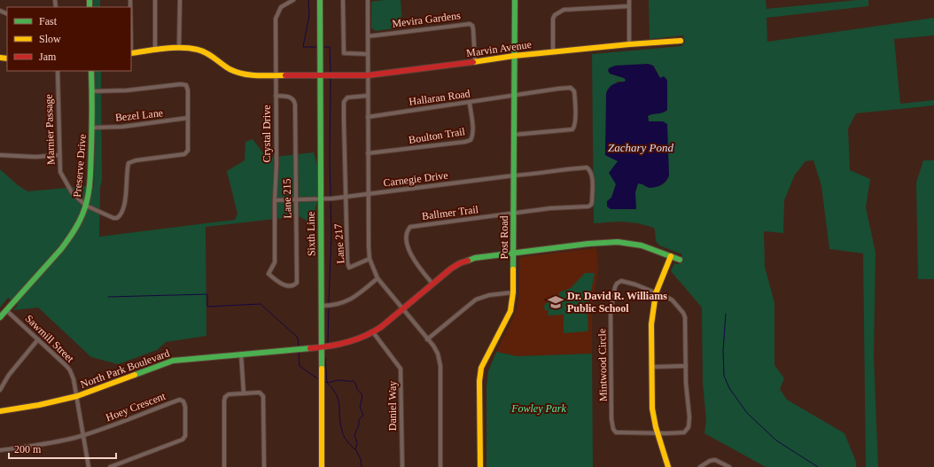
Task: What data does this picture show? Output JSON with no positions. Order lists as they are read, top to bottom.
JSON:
{
  "streets": {
    "street": [
      "Mevira Gardens",
      "Marvin Avenue",
      "Hallaran Road",
      "Bezel Lane",
      "Marnier Passage",
      "Crystal Drive",
      "Boulton Trail",
      "Preserve Drive",
      "Carnegie Drive",
      "Lane 215",
      "Ballmer Trail",
      "Sixth Line",
      "Post Road",
      "Lane 217",
      "Sawmill Street",
      "Mintwood Circle",
      "North Park Boulevard",
      "Daniel Way",
      "Hoey Crescent"
    ]
  },
  "crossings": [
    ["Mevira Gardens", "Marvin Avenue"],
    ["Marvin Avenue", "Crystal Drive"],
    ["Marvin Avenue", "Sixth Line"],
    ["Marvin Avenue", "Post Road"],
    ["Hallaran Road", "Boulton Trail"],
    ["Hallaran Road", "Post Road"],
    ["Bezel Lane", "Marnier Passage"],
    ["Bezel Lane", "Preserve Drive"],
    ["Marnier Passage", "Preserve Drive"],
    ["Crystal Drive", "Carnegie Drive"],
    ["Crystal Drive", "Lane 215"],
    ["Preserve Drive", "Sawmill Street"],
    ["Carnegie Drive", "Lane 215"],
    ["Carnegie Drive", "Ballmer Trail"],
    ["Carnegie Drive", "Sixth Line"],
    ["Carnegie Drive", "Post Road"],
    ["Carnegie Drive", "Lane 217"],
    ["Ballmer Trail", "Post Road"],
    ["Ballmer Trail", "North Park Boulevard"],
    ["Sixth Line", "North Park Boulevard"],
    ["Post Road", "North Park Boulevard"],
    ["Sawmill Street", "North Park Boulevard"],
    ["Sawmill Street", "Hoey Crescent"],
    ["North Park Boulevard", "Daniel Way"]
  ],
  "water": ["Zachary Pond"],
  "parks": ["Fowley Park"],
  "places": {
    "school or university": ["Dr. David R. Williams Public School"]
  },
  "legend": ["Fast", "Slow", "Jam"],
  "scale_bar": "200 m"
}
